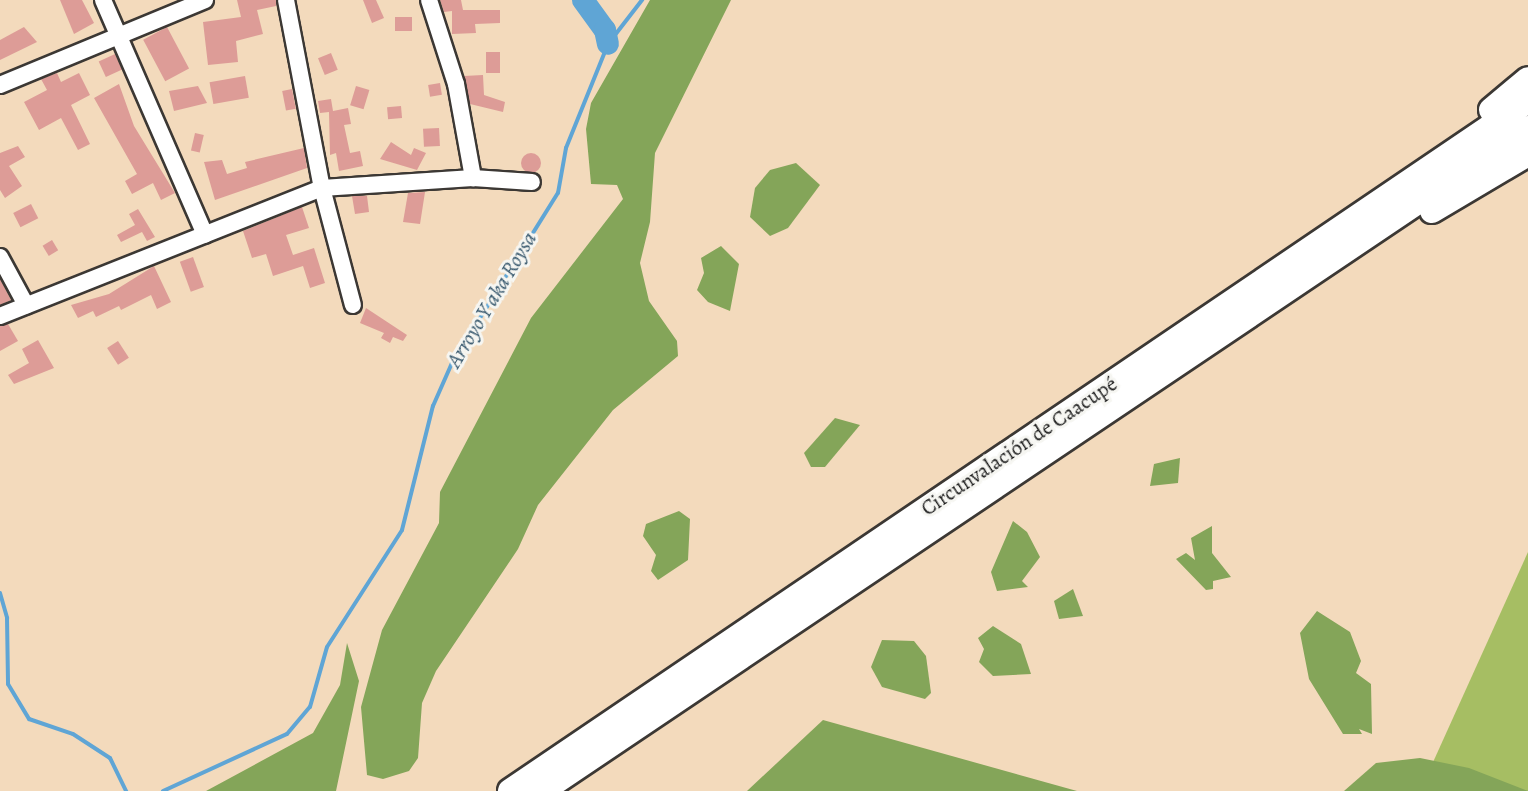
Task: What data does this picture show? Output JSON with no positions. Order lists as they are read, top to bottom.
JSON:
{
  "streets": {
    "highway": ["Circunvalación de Caacupé"]
  },
  "water": ["Arroyo Y aka Roysa"]
}
